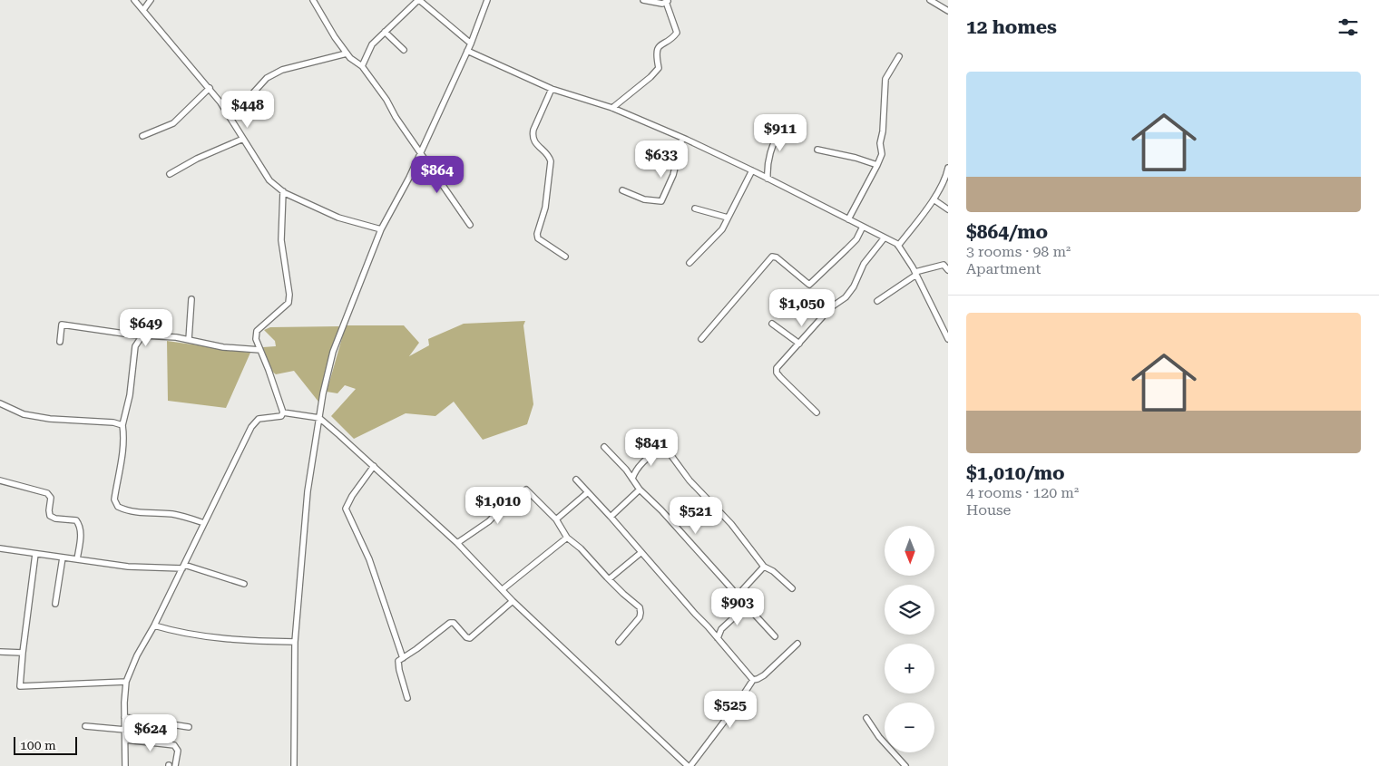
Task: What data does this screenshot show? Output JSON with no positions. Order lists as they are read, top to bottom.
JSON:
{
  "scale_bar": "100 m",
  "north": "bottom",
  "page": {
    "heading": "12 homes",
    "list": [
      {
        "name": "$864/mo",
        "note": "3 rooms · 98 m² · Apartment"
      },
      {
        "name": "$1,010/mo",
        "note": "4 rooms · 120 m² · House"
      }
    ],
    "price": [
      "$448",
      "$911",
      "$633",
      "$864",
      "$1,050",
      "$649",
      "$841",
      "$1,010",
      "$521",
      "$903",
      "$525",
      "$624"
    ],
    "map_buttons": ["+", "−"],
    "scale": "100 m"
  }
}
